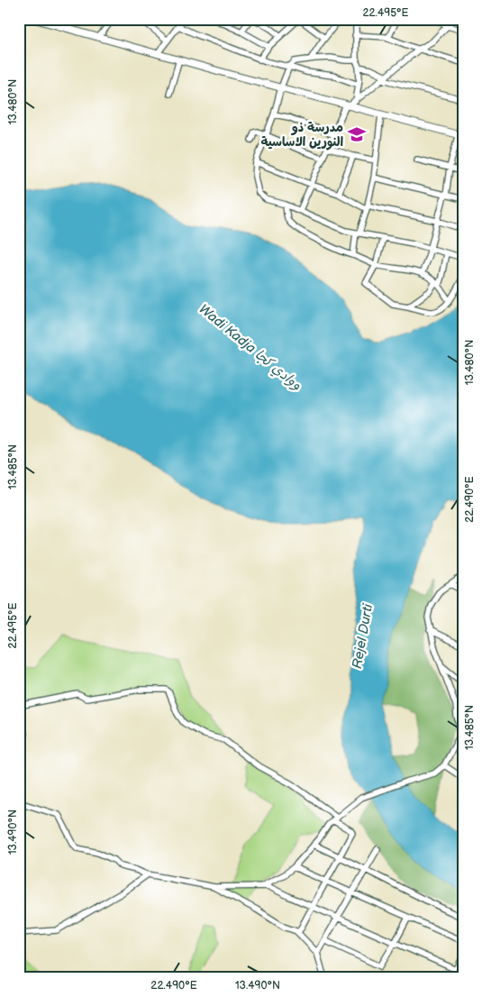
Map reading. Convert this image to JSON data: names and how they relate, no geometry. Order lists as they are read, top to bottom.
{
  "water": ["Wadi Kadja ووادي كجا", "Rejel Durti"],
  "places": {
    "school or university": ["مدرسة ذو النورين الاساسية"]
  },
  "coordinates": [
    "22.495°E",
    "13.480°N",
    "13.485°N",
    "22.490°E",
    "13.490°N"
  ]
}
